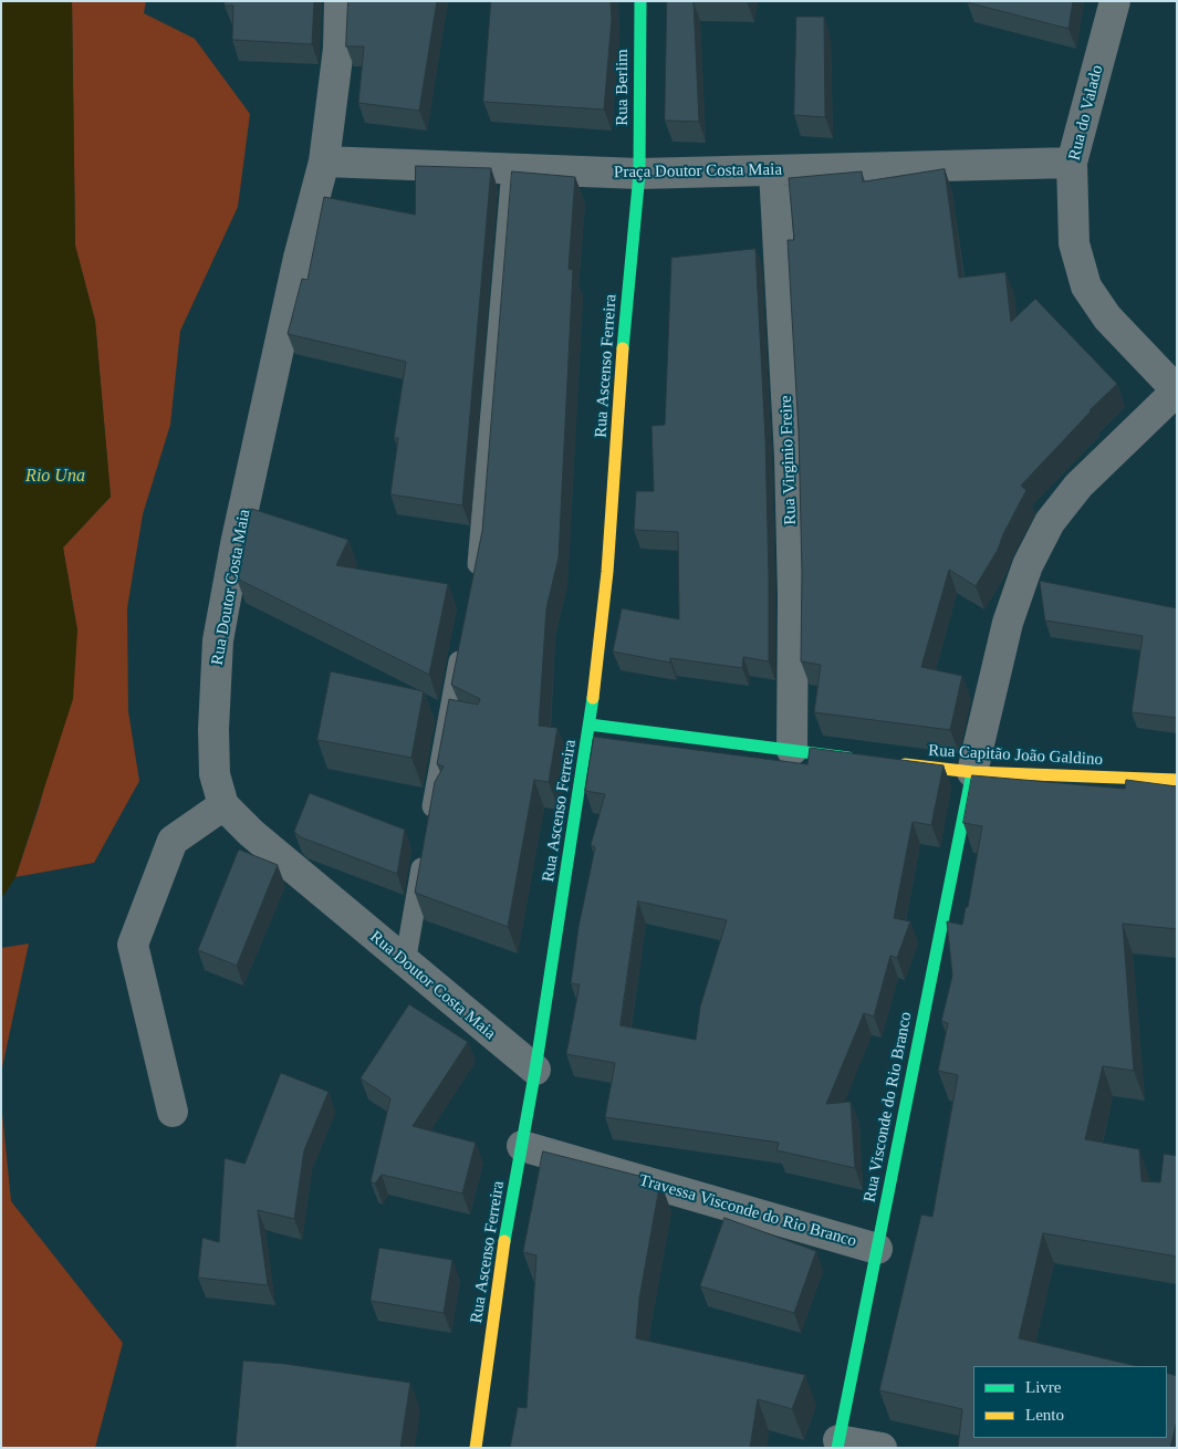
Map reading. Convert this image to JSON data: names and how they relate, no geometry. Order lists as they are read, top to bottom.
{
  "streets": {
    "street": [
      "Rua Berlim",
      "Rua do Valado",
      "Praça Doutor Costa Maia",
      "Rua Ascenso Ferreira",
      "Rua Virginio Freire",
      "Rua Doutor Costa Maia",
      "Rua Capitão João Galdino",
      "Rua Visconde do Rio Branco",
      "Travessa Visconde do Rio Branco"
    ]
  },
  "crossings": [
    ["Rua Berlim", "Praça Doutor Costa Maia"],
    ["Rua Berlim", "Rua Ascenso Ferreira"],
    ["Rua do Valado", "Praça Doutor Costa Maia"],
    ["Praça Doutor Costa Maia", "Rua Ascenso Ferreira"],
    ["Praça Doutor Costa Maia", "Rua Virginio Freire"],
    ["Praça Doutor Costa Maia", "Rua Doutor Costa Maia"],
    ["Rua Ascenso Ferreira", "Rua Doutor Costa Maia"],
    ["Rua Ascenso Ferreira", "Travessa Visconde do Rio Branco"],
    ["Rua Capitão João Galdino", "Rua Visconde do Rio Branco"],
    ["Rua Visconde do Rio Branco", "Travessa Visconde do Rio Branco"]
  ],
  "water": ["Rio Una"],
  "legend": ["Livre", "Lento"]
}
